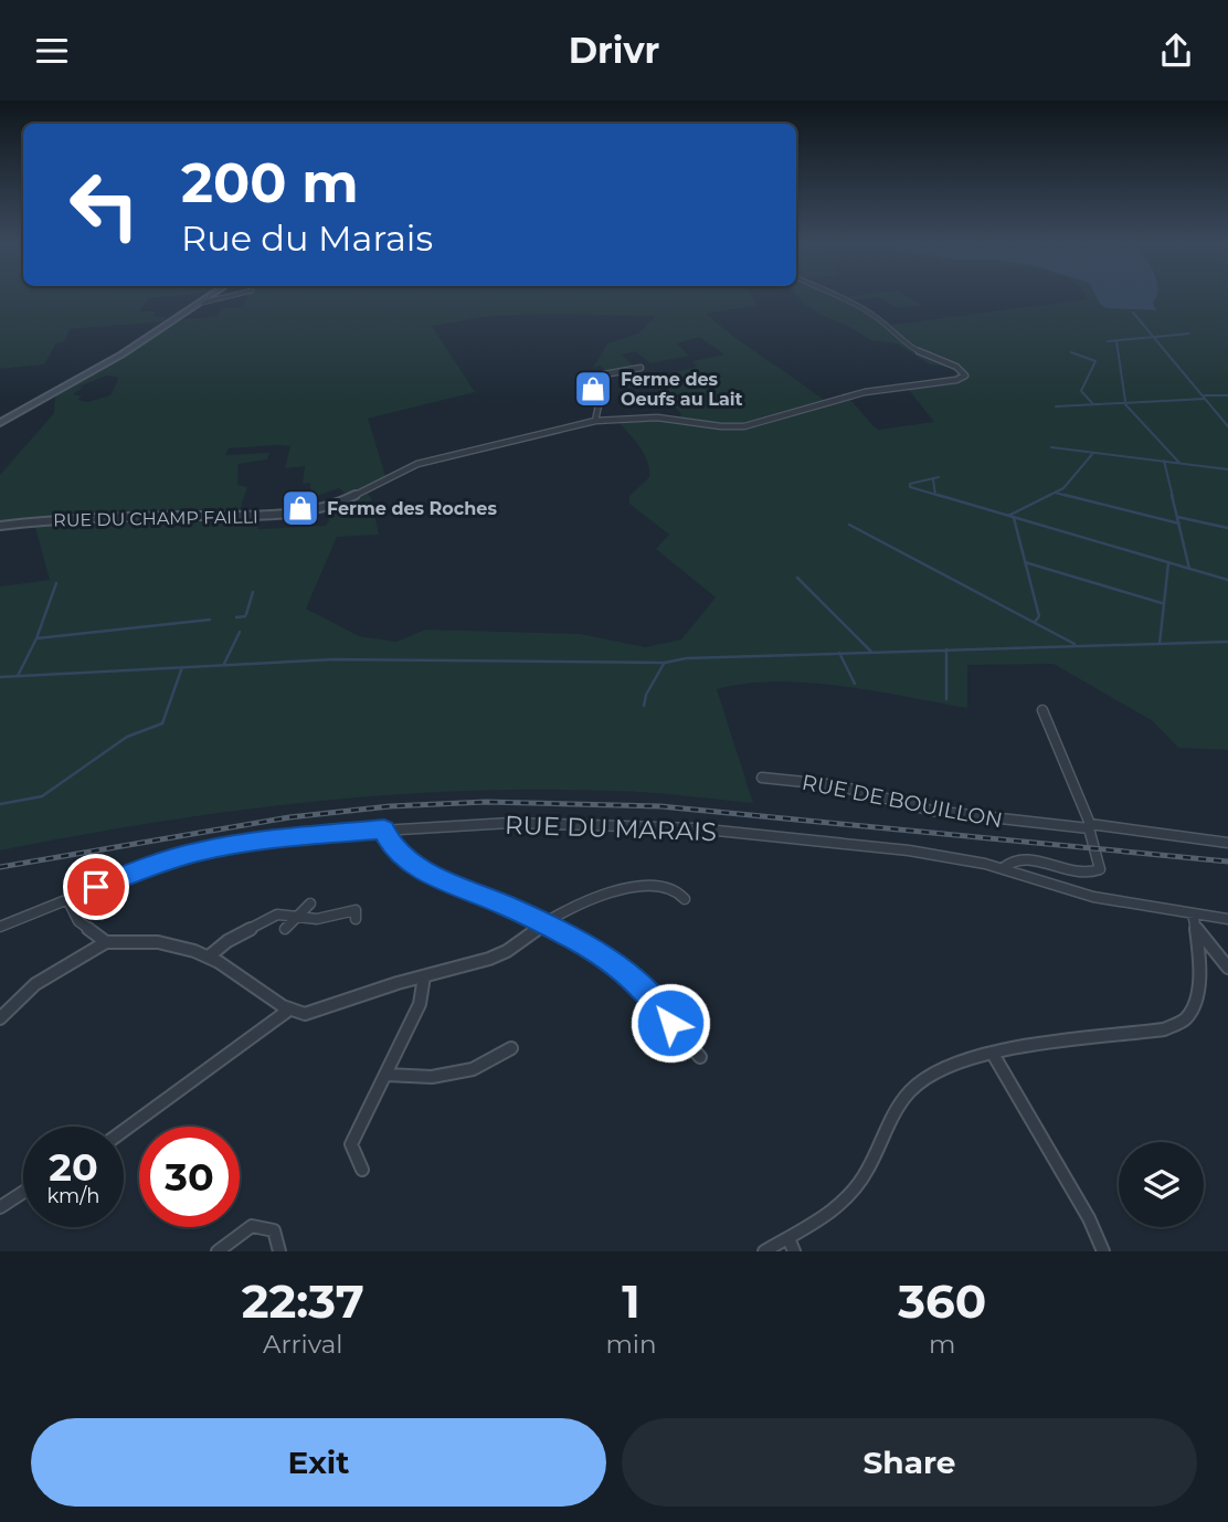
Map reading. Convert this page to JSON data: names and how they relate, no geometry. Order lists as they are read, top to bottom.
{
  "streets": {
    "street": ["RUE DU CHAMP FAILLI", "RUE DE BOUILLON", "RUE DU MARAIS"]
  },
  "places": {
    "shop": ["Ferme des Oeufs au Lait", "Ferme des Roches"]
  },
  "page": {
    "header": "Drivr",
    "turn": ["200 m", "Rue du Marais"],
    "speed": "20 km/h",
    "limit": "30",
    "eta": [
      "22:37",
      "Arrival",
      "1",
      "min",
      "360",
      "m"
    ],
    "buttons": ["Exit", "Share"]
  }
}
